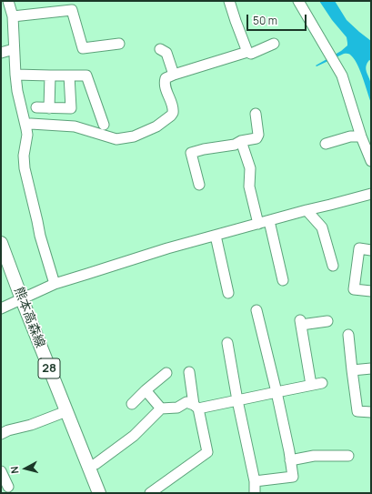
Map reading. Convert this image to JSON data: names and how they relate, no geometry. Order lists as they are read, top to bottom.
{
  "streets": {
    "main road": ["熊本高森線", "28"]
  },
  "scale_bar": "50 m",
  "north": "left"
}
